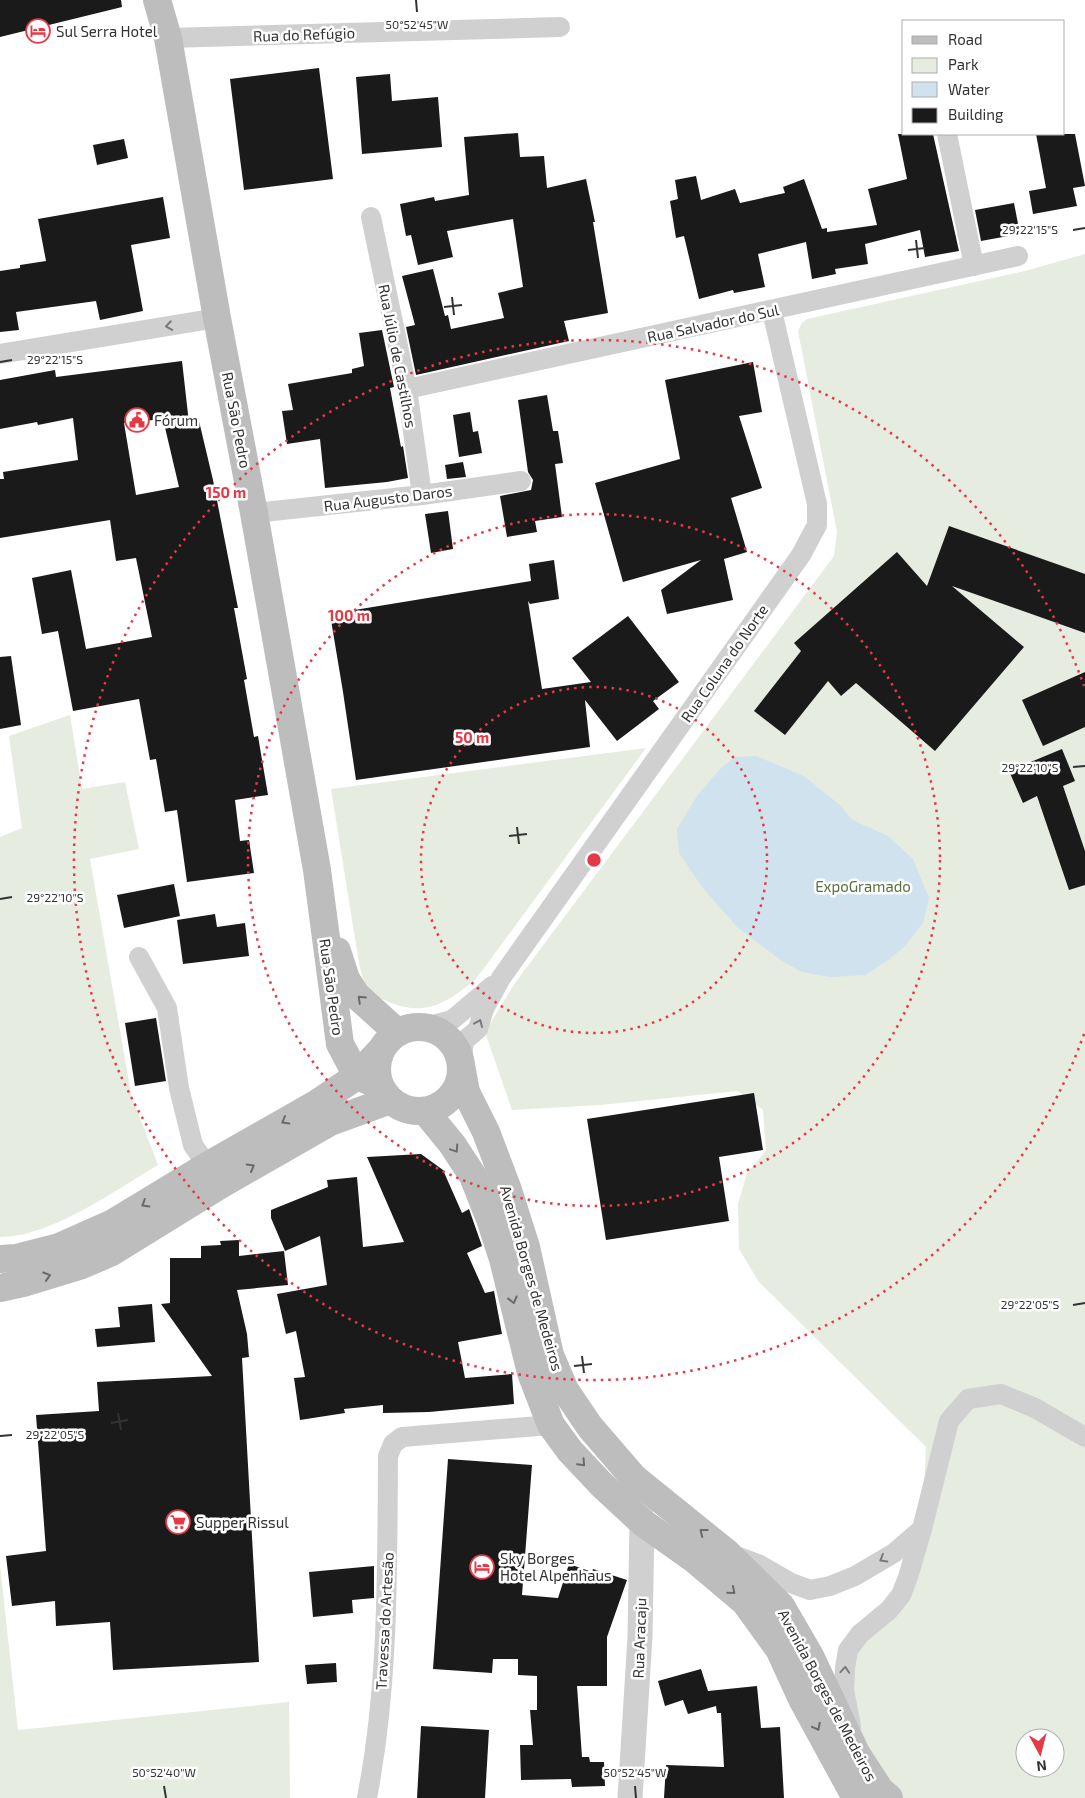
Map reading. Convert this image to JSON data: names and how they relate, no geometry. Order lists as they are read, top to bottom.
{
  "streets": {
    "main road": ["Rua São Pedro", "Avenida Borges de Medeiros"],
    "street": [
      "Rua do Refúgio",
      "Rua Salvador do Sul",
      "Rua Júlio de Castilhos",
      "Rua Augusto Daros",
      "Rua Coluna do Norte",
      "Travessa do Artesão",
      "Rua Aracaju"
    ]
  },
  "crossings": [
    ["Rua do Refúgio", "Rua São Pedro"],
    ["Rua Salvador do Sul", "Rua Júlio de Castilhos"],
    ["Rua Salvador do Sul", "Rua Coluna do Norte"],
    ["Rua Júlio de Castilhos", "Rua Augusto Daros"],
    ["Rua São Pedro", "Rua Augusto Daros"],
    ["Rua São Pedro", "Rua Coluna do Norte"],
    ["Rua São Pedro", "Avenida Borges de Medeiros"],
    ["Rua Coluna do Norte", "Avenida Borges de Medeiros"],
    ["Avenida Borges de Medeiros", "Travessa do Artesão"],
    ["Avenida Borges de Medeiros", "Rua Aracaju"]
  ],
  "parks": ["ExpoGramado"],
  "places": {
    "hotel": ["Sul Serra Hotel", "Sky Borges Hotel Alpenhaus"],
    "public building": ["Fórum"],
    "supermarket": ["Supper Rissul"]
  },
  "legend": [
    "Road",
    "Park",
    "Water",
    "Building"
  ],
  "north": "bottom",
  "coordinates": [
    "50°52'45\"W",
    "29°22'15\"S",
    "29°22'10\"S",
    "29°22'05\"S",
    "50°52'40\"W"
  ],
  "rings": ["150 m", "100 m", "50 m"]
}
